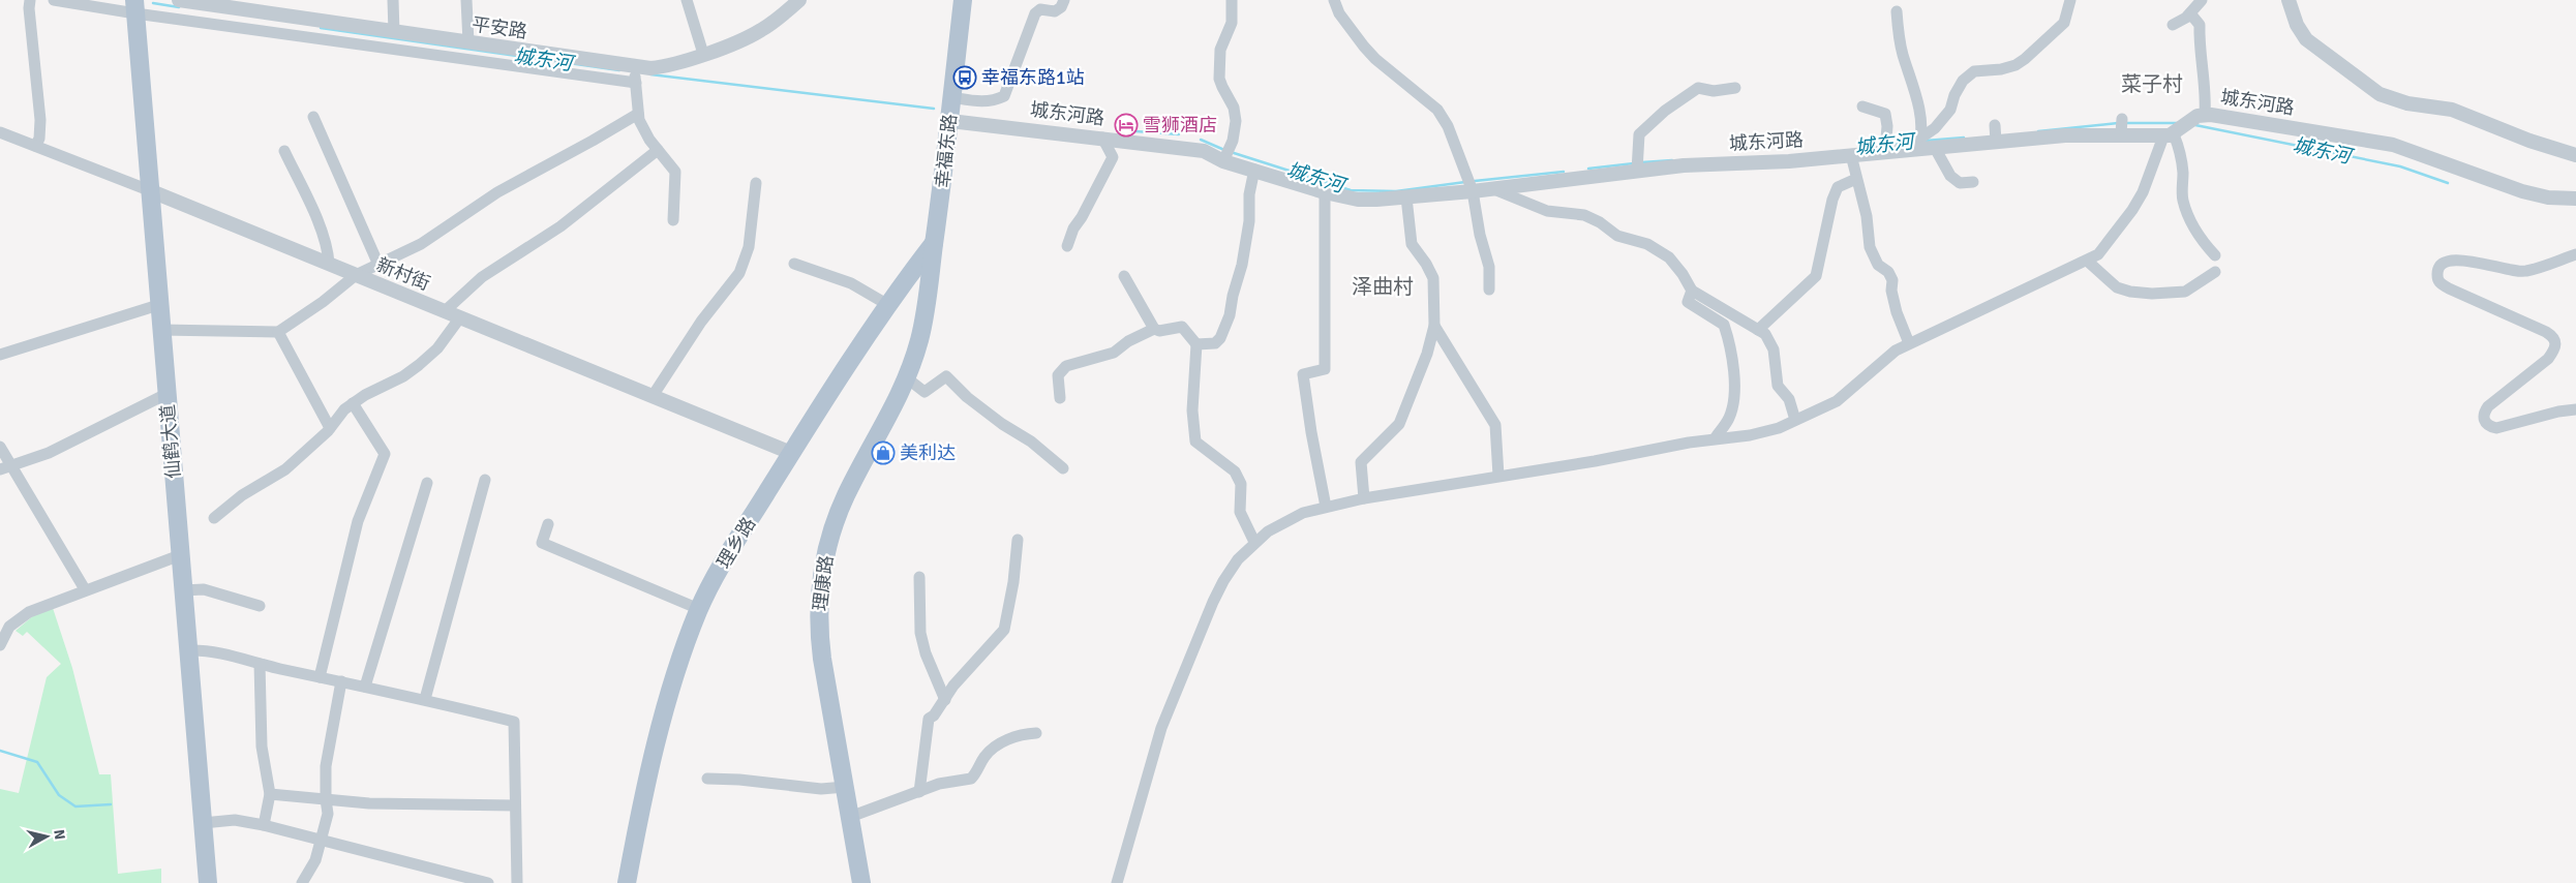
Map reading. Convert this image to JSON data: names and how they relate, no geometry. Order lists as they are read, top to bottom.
{
  "streets": {
    "main road": [
      "幸福东路",
      "仙鹤大道",
      "理乡路",
      "理康路"
    ],
    "street": ["平安路", "城东河路", "新村街"]
  },
  "crossings": [
    ["城东河路", "幸福东路"],
    ["幸福东路", "理乡路"],
    ["幸福东路", "理康路"],
    ["新村街", "仙鹤大道"],
    ["新村街", "理乡路"]
  ],
  "districts": ["菜子村", "泽曲村"],
  "water": ["城东河"],
  "places": {
    "bus stop": ["幸福东路1站"],
    "hotel": ["雪狮酒店"],
    "shop": ["美利达"]
  },
  "north": "right"
}
